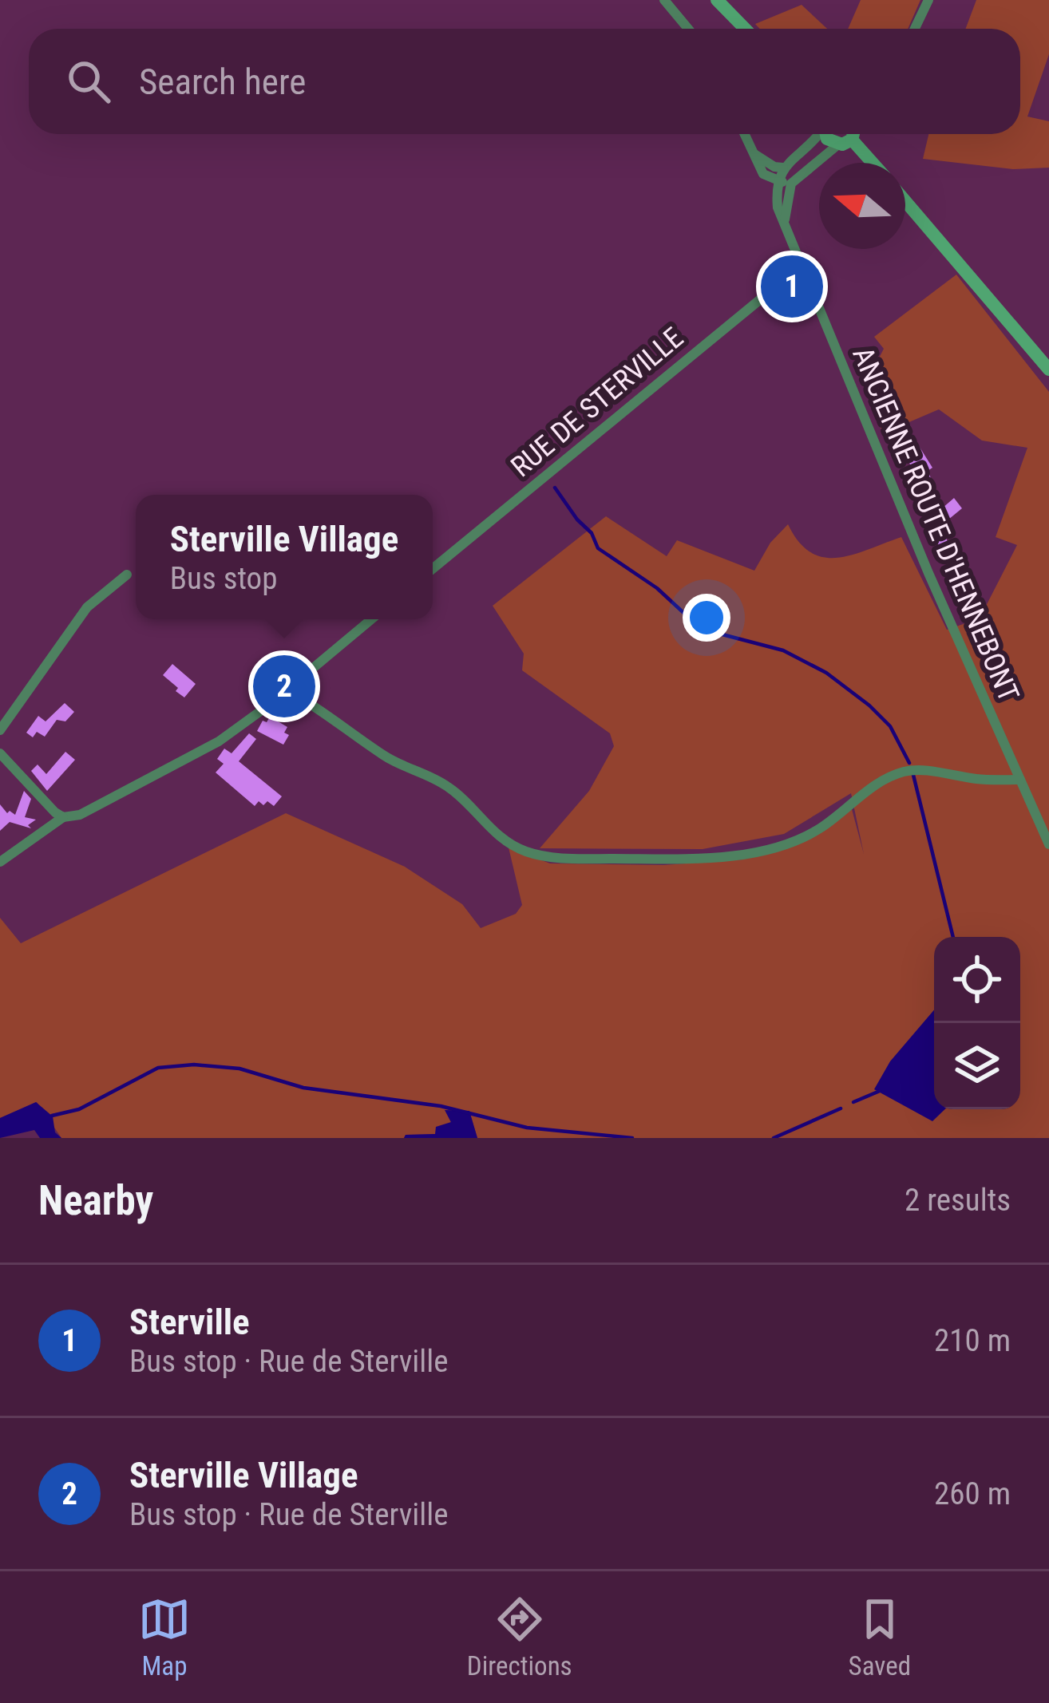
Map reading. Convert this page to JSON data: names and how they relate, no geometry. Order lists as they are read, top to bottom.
{
  "streets": {
    "street": ["RUE DE STERVILLE", "ANCIENNE ROUTE D'HENNEBONT"]
  },
  "crossings": [
    ["RUE DE STERVILLE", "ANCIENNE ROUTE D'HENNEBONT"]
  ],
  "north": "left",
  "page": {
    "search": "Search here",
    "pins": ["1", "2"],
    "popup": ["Sterville Village", "Bus stop"],
    "heading": ["Nearby", "2 results"],
    "list": [
      {
        "mark": "1",
        "name": "Sterville",
        "note": "Bus stop · Rue de Sterville",
        "value": "210 m"
      },
      {
        "mark": "2",
        "name": "Sterville Village",
        "note": "Bus stop · Rue de Sterville",
        "value": "260 m"
      }
    ],
    "nav": ["Map", "Directions", "Saved"]
  }
}
